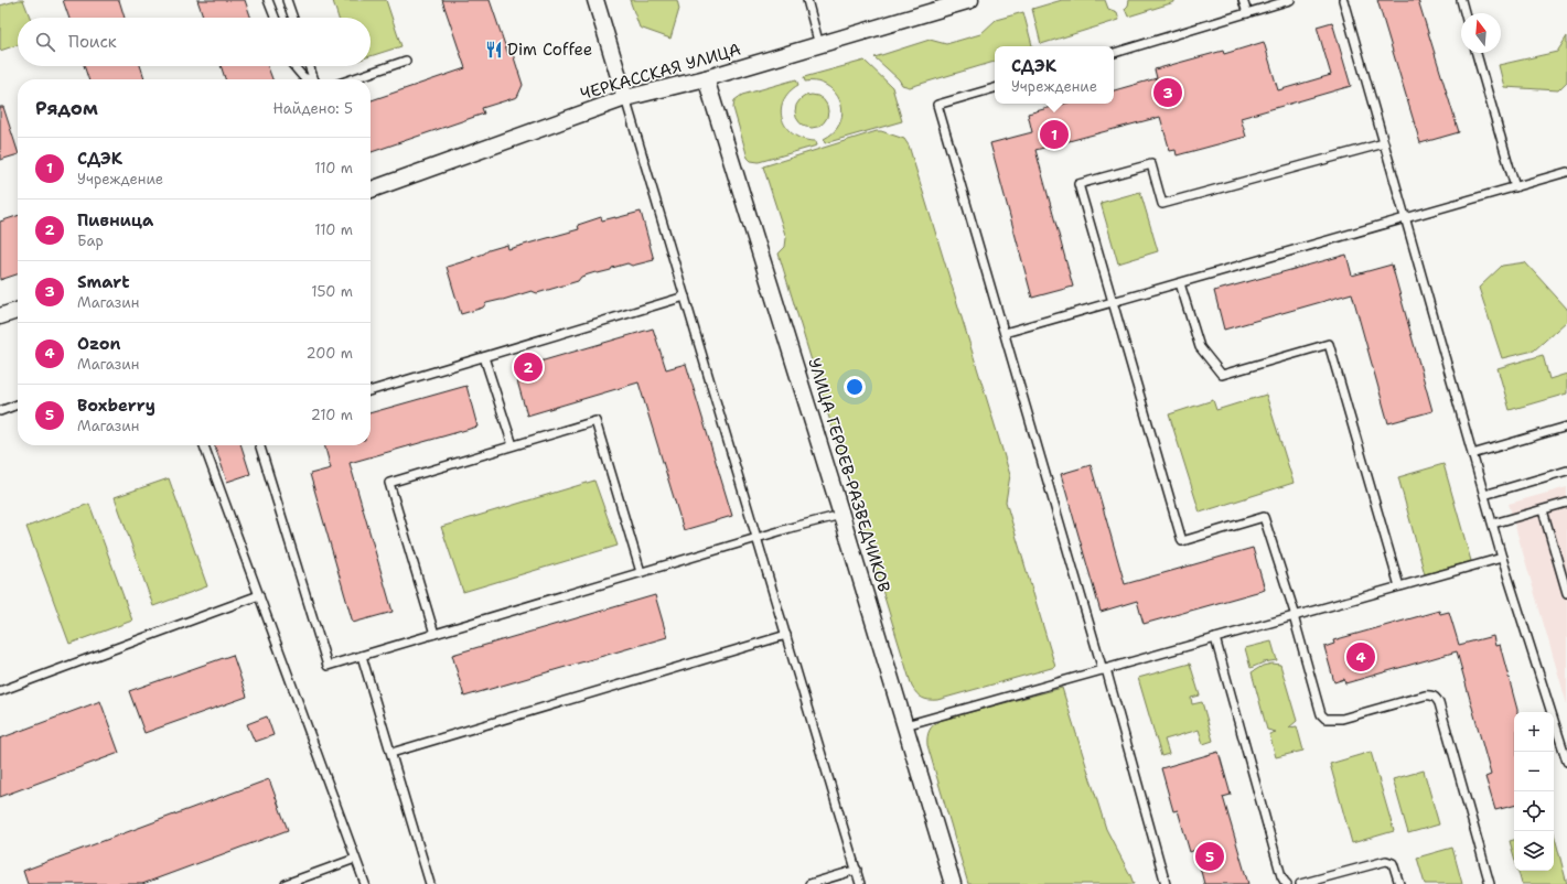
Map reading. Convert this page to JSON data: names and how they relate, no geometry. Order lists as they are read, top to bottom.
{
  "streets": {
    "street": ["ЧЕРКАССКАЯ УЛИЦА", "УЛИЦА ГЕРОЕВ-РАЗВЕДЧИКОВ"]
  },
  "crossings": [
    ["ЧЕРКАССКАЯ УЛИЦА", "УЛИЦА ГЕРОЕВ-РАЗВЕДЧИКОВ"]
  ],
  "places": {
    "restaurant": ["Dim Coffee"]
  },
  "north": "top",
  "page": {
    "search": "Поиск",
    "popup": ["СДЭК", "Учреждение"],
    "pins": [
      "3",
      "1",
      "2",
      "4",
      "5"
    ],
    "heading": ["Рядом", "Найдено: 5"],
    "list": [
      {
        "mark": "1",
        "name": "СДЭК",
        "note": "Учреждение",
        "value": "110 m"
      },
      {
        "mark": "2",
        "name": "Пивница",
        "note": "Бар",
        "value": "110 m"
      },
      {
        "mark": "3",
        "name": "Smart",
        "note": "Магазин",
        "value": "150 m"
      },
      {
        "mark": "4",
        "name": "Ozon",
        "note": "Магазин",
        "value": "200 m"
      },
      {
        "mark": "5",
        "name": "Boxberry",
        "note": "Магазин",
        "value": "210 m"
      }
    ],
    "map_buttons": ["+", "−"]
  }
}
